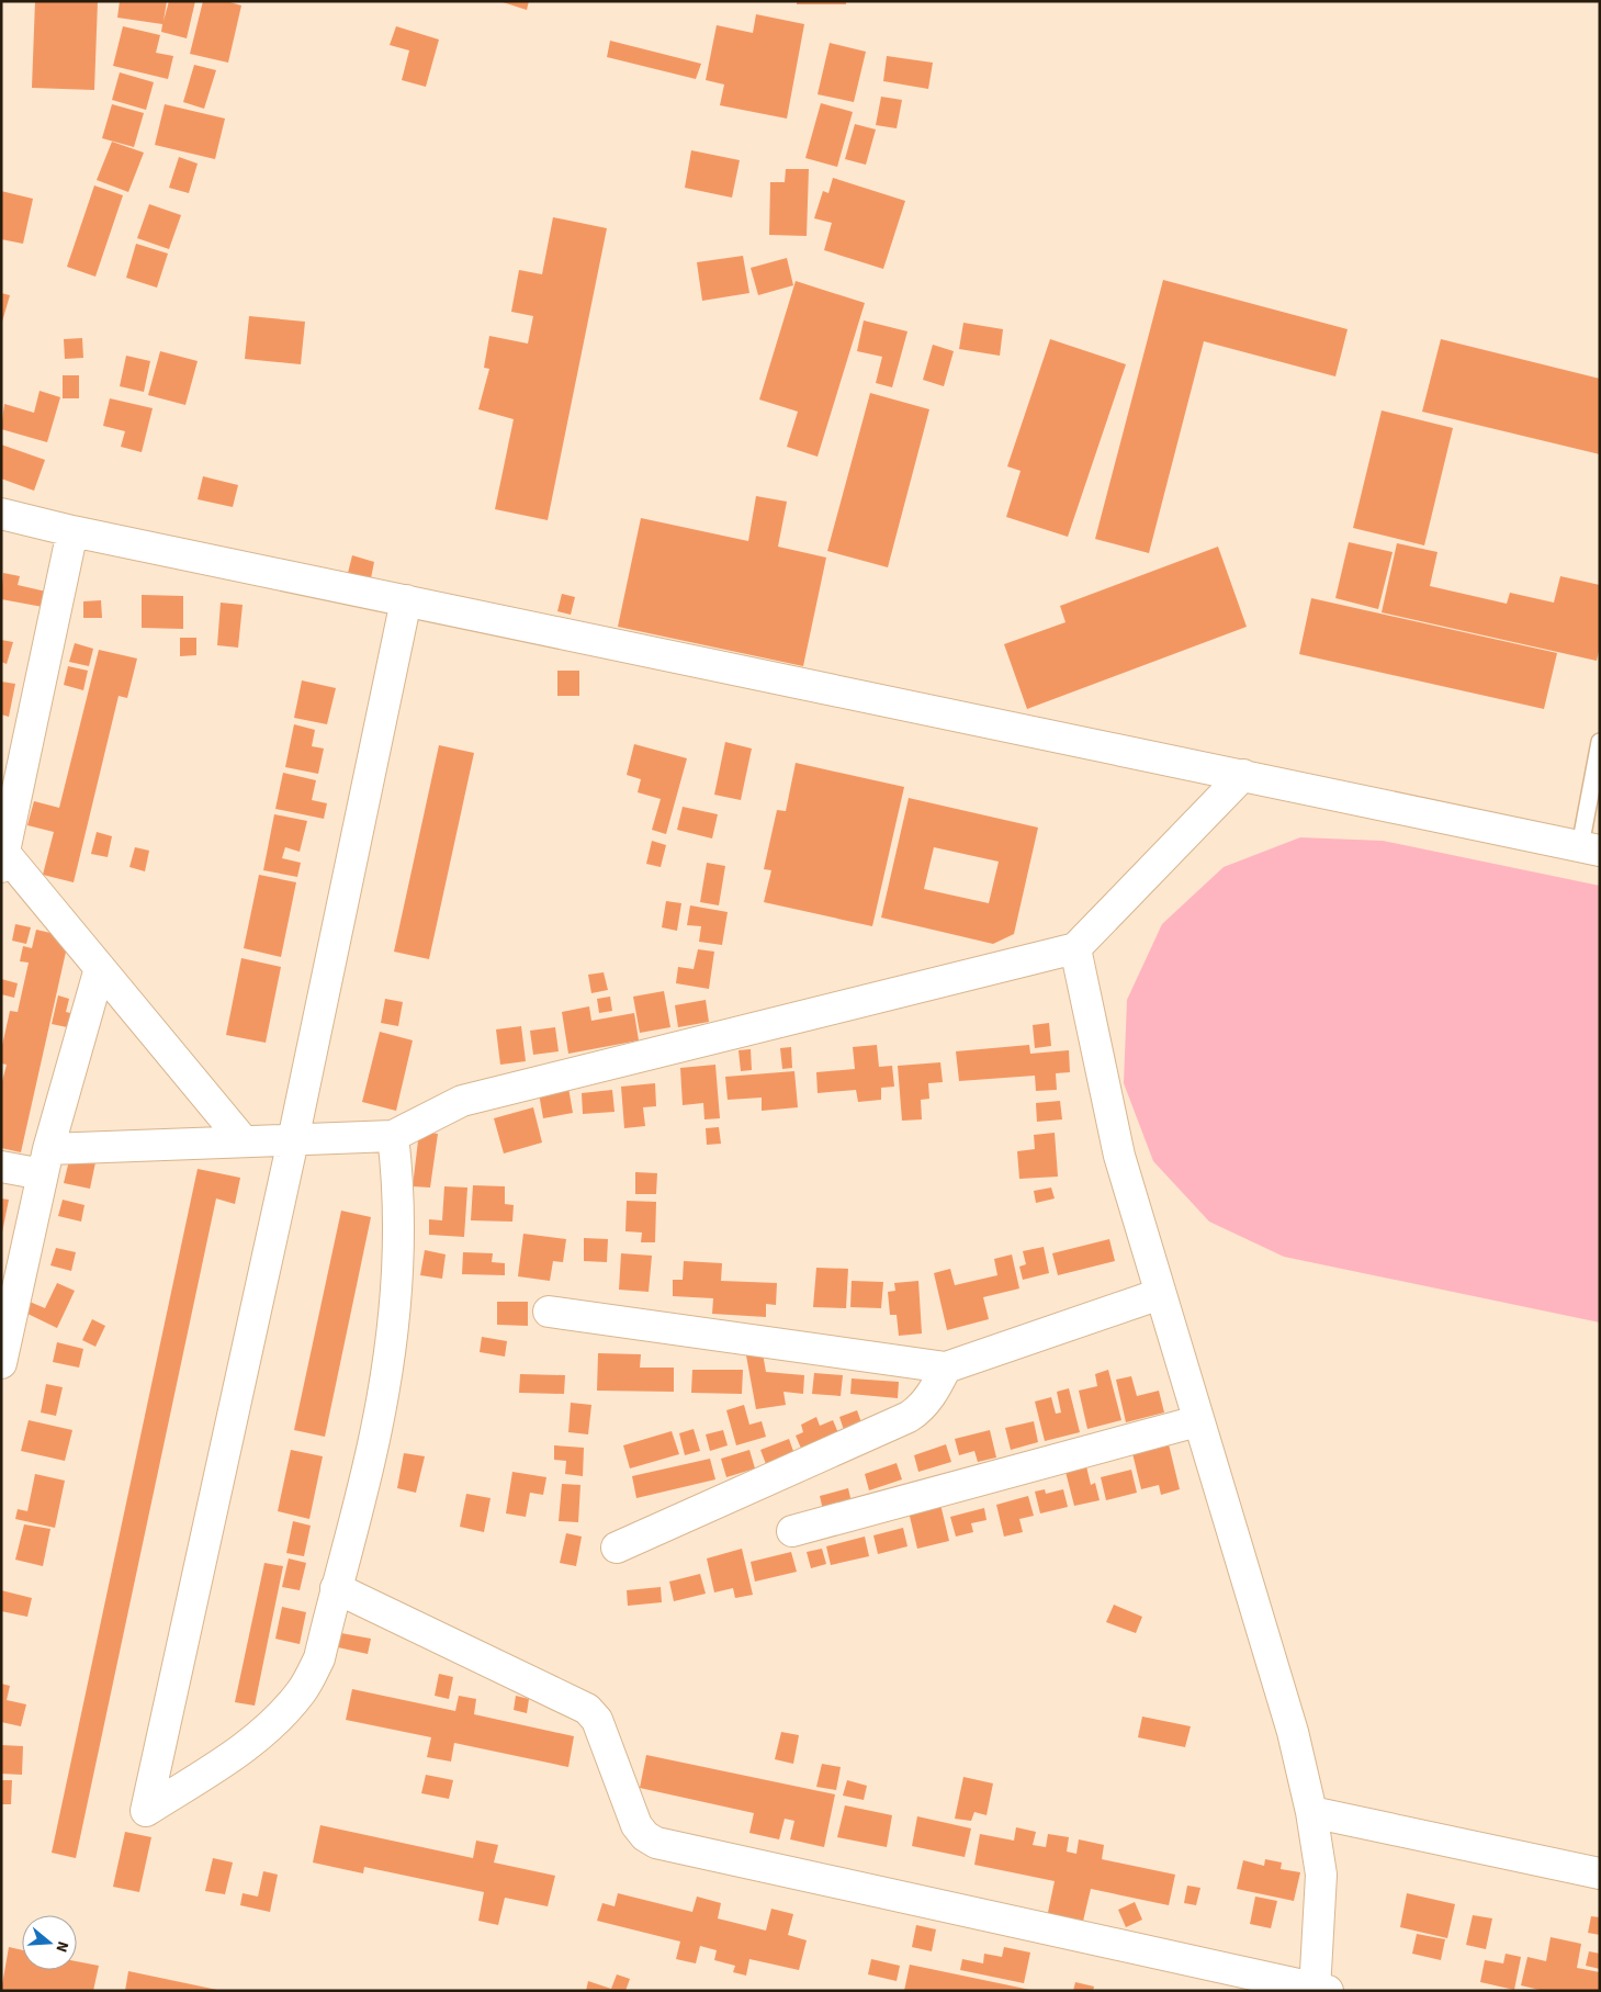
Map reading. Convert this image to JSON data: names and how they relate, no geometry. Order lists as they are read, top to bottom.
{
  "north": "right"
}
